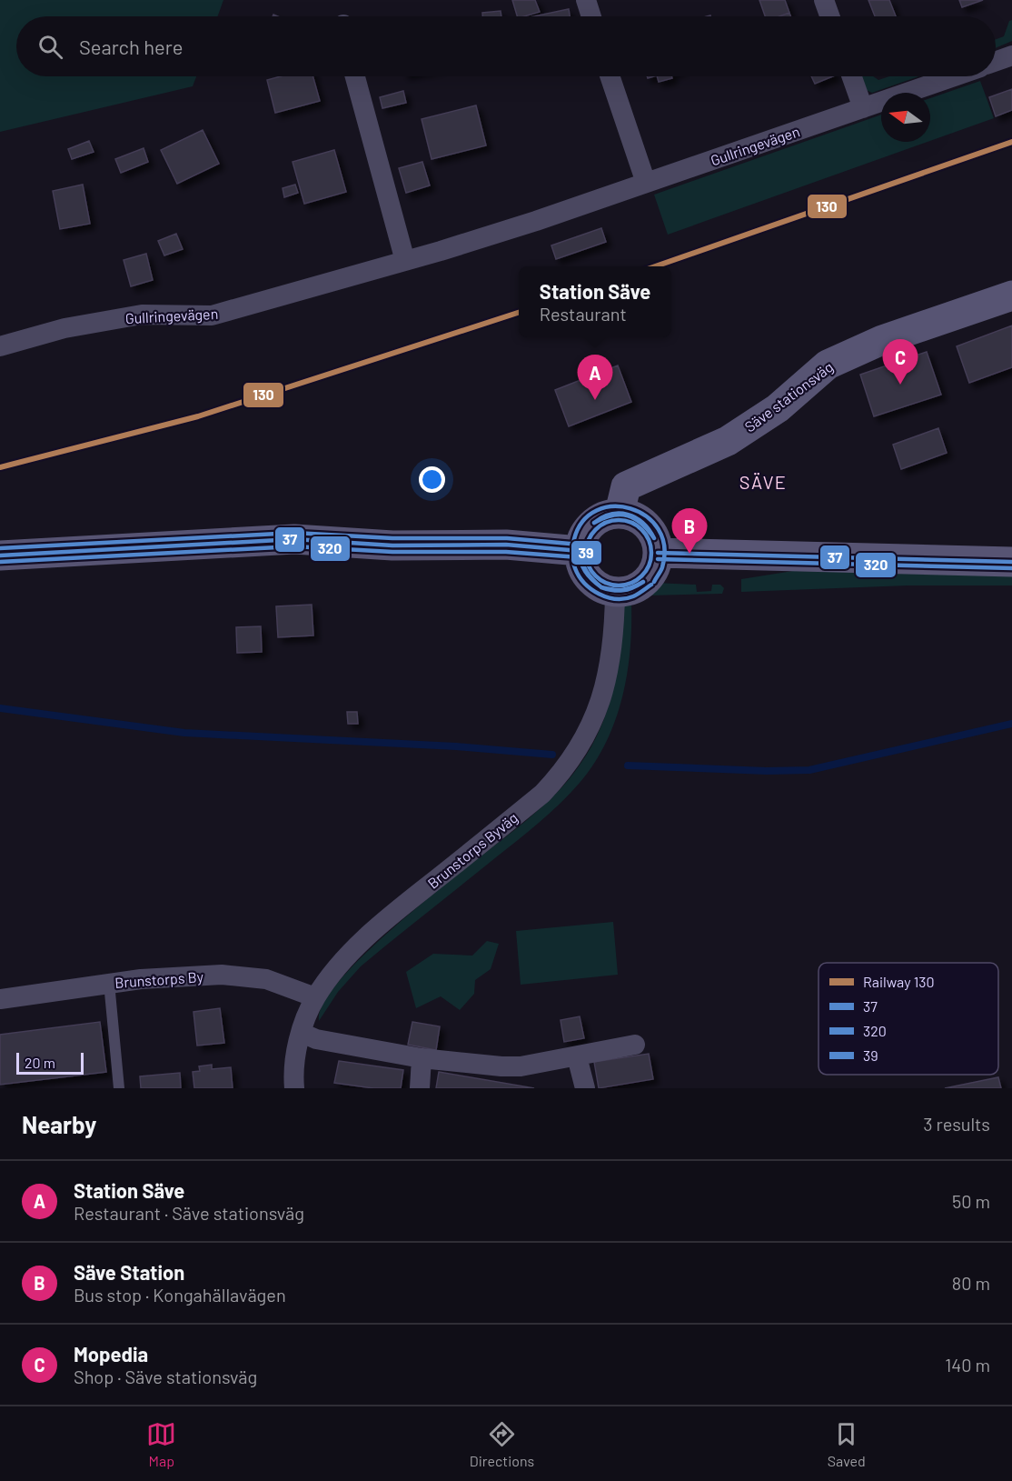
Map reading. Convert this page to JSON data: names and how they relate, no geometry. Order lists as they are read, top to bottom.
{
  "streets": {
    "main road": ["Säve stationsväg"],
    "street": ["Gullringevägen", "Brunstorps Byväg", "Brunstorps By"]
  },
  "crossings": [
    ["Säve stationsväg", "Brunstorps Byväg"],
    ["Brunstorps Byväg", "Brunstorps By"]
  ],
  "districts": ["SÄVE"],
  "lines": [
    "rail line 130",
    "transit line 320",
    "transit line 37",
    "transit line 39"
  ],
  "legend": [
    "Railway 130",
    "37",
    "320",
    "39"
  ],
  "scale_bar": "20 m",
  "north": "left",
  "page": {
    "search": "Search here",
    "popup": ["Station Säve", "Restaurant"],
    "pins": ["C", "A", "B"],
    "scale": "20 m",
    "heading": ["Nearby", "3 results"],
    "list": [
      {
        "mark": "A",
        "name": "Station Säve",
        "note": "Restaurant · Säve stationsväg",
        "value": "50 m"
      },
      {
        "mark": "B",
        "name": "Säve Station",
        "note": "Bus stop · Kongahällavägen",
        "value": "80 m"
      },
      {
        "mark": "C",
        "name": "Mopedia",
        "note": "Shop · Säve stationsväg",
        "value": "140 m"
      }
    ],
    "nav": ["Map", "Directions", "Saved"]
  }
}
